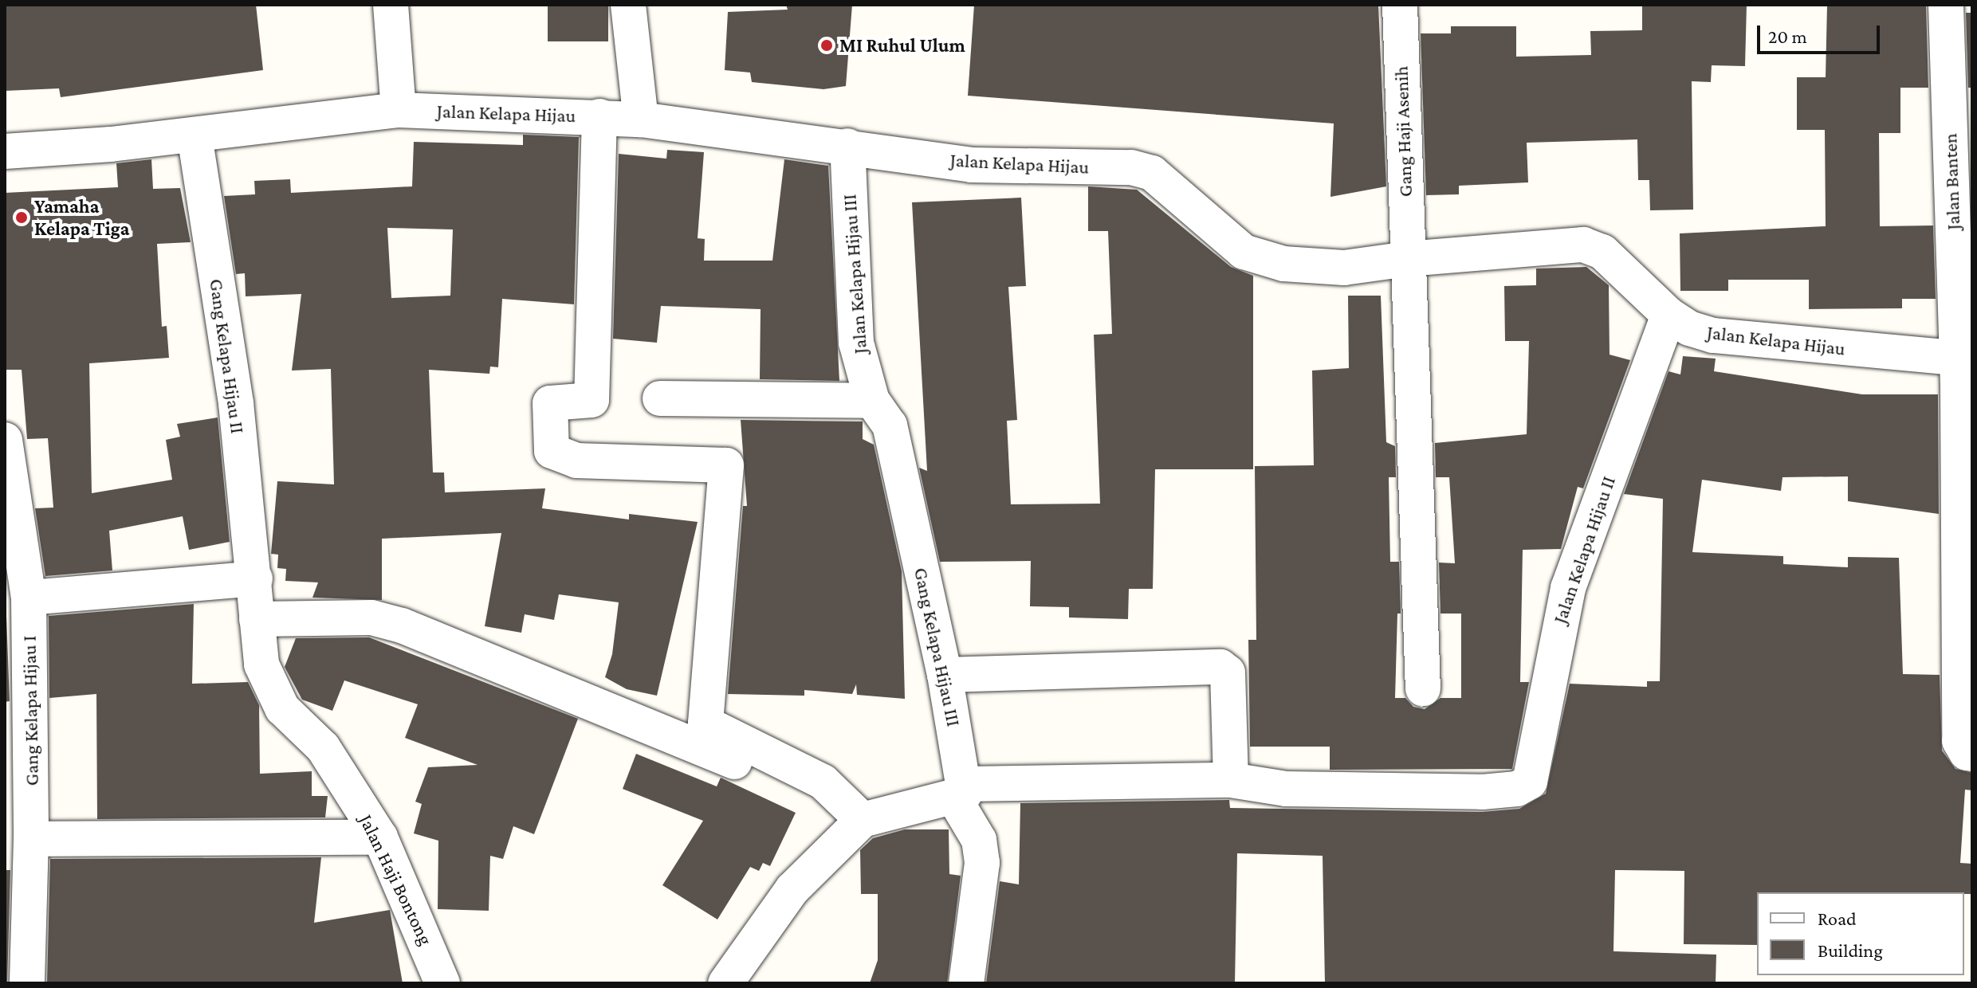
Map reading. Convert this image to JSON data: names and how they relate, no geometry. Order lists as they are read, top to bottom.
{
  "streets": {
    "street": [
      "Jalan Kelapa Hijau",
      "Gang Haji Asenih",
      "Jalan Banten",
      "Jalan Kelapa Hijau III",
      "Gang Kelapa Hijau II",
      "Jalan Kelapa Hijau II",
      "Gang Kelapa Hijau III",
      "Gang Kelapa Hijau I",
      "Jalan Haji Bontong"
    ]
  },
  "crossings": [
    ["Jalan Kelapa Hijau", "Gang Haji Asenih"],
    ["Jalan Kelapa Hijau", "Jalan Banten"],
    ["Jalan Kelapa Hijau", "Jalan Kelapa Hijau III"],
    ["Jalan Kelapa Hijau", "Gang Kelapa Hijau II"],
    ["Jalan Kelapa Hijau", "Jalan Kelapa Hijau II"],
    ["Jalan Kelapa Hijau III", "Gang Kelapa Hijau III"],
    ["Gang Kelapa Hijau II", "Jalan Haji Bontong"]
  ],
  "places": ["MI Ruhul Ulum", "Yamaha Kelapa Tiga"],
  "legend": ["Road", "Building"],
  "scale_bar": "20 m"
}
